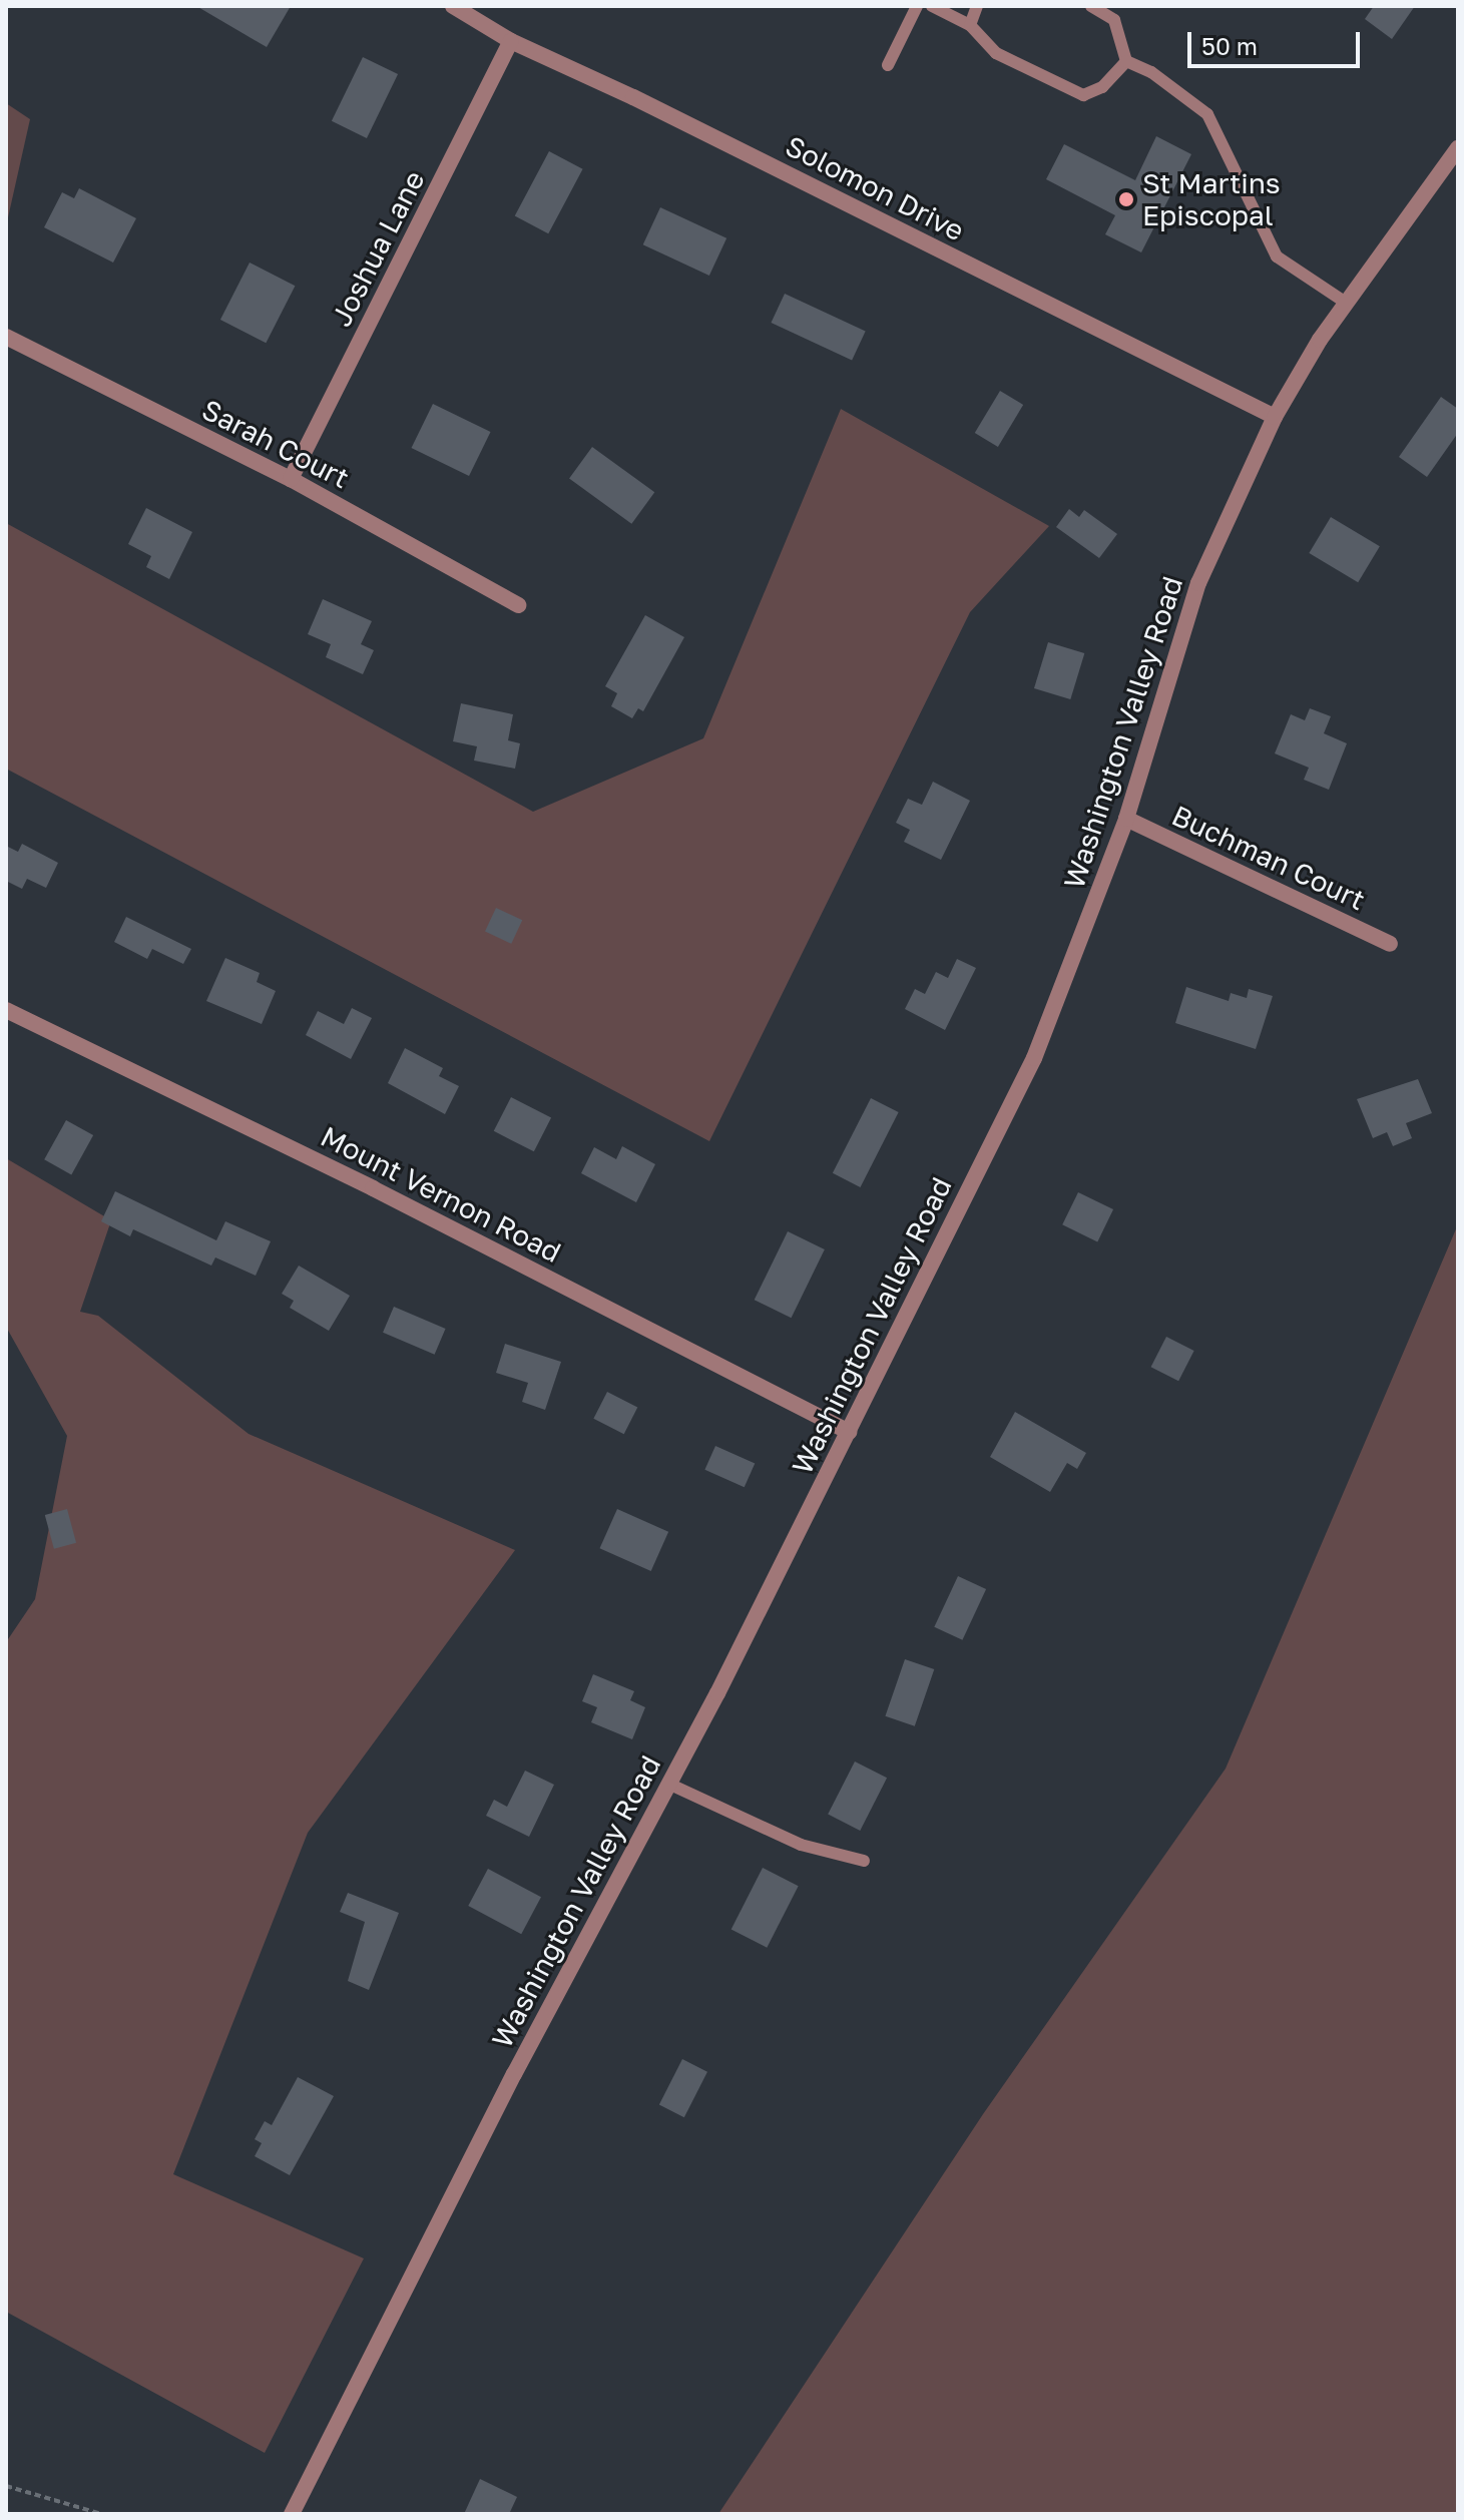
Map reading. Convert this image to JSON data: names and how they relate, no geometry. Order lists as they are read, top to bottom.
{
  "streets": {
    "street": [
      "Solomon Drive",
      "Joshua Lane",
      "Sarah Court",
      "Washington Valley Road",
      "Buchman Court",
      "Mount Vernon Road"
    ]
  },
  "crossings": [
    ["Solomon Drive", "Joshua Lane"],
    ["Solomon Drive", "Washington Valley Road"],
    ["Joshua Lane", "Sarah Court"],
    ["Washington Valley Road", "Buchman Court"],
    ["Washington Valley Road", "Mount Vernon Road"]
  ],
  "places": ["St Martins Episcopal"],
  "scale_bar": "50 m"
}
